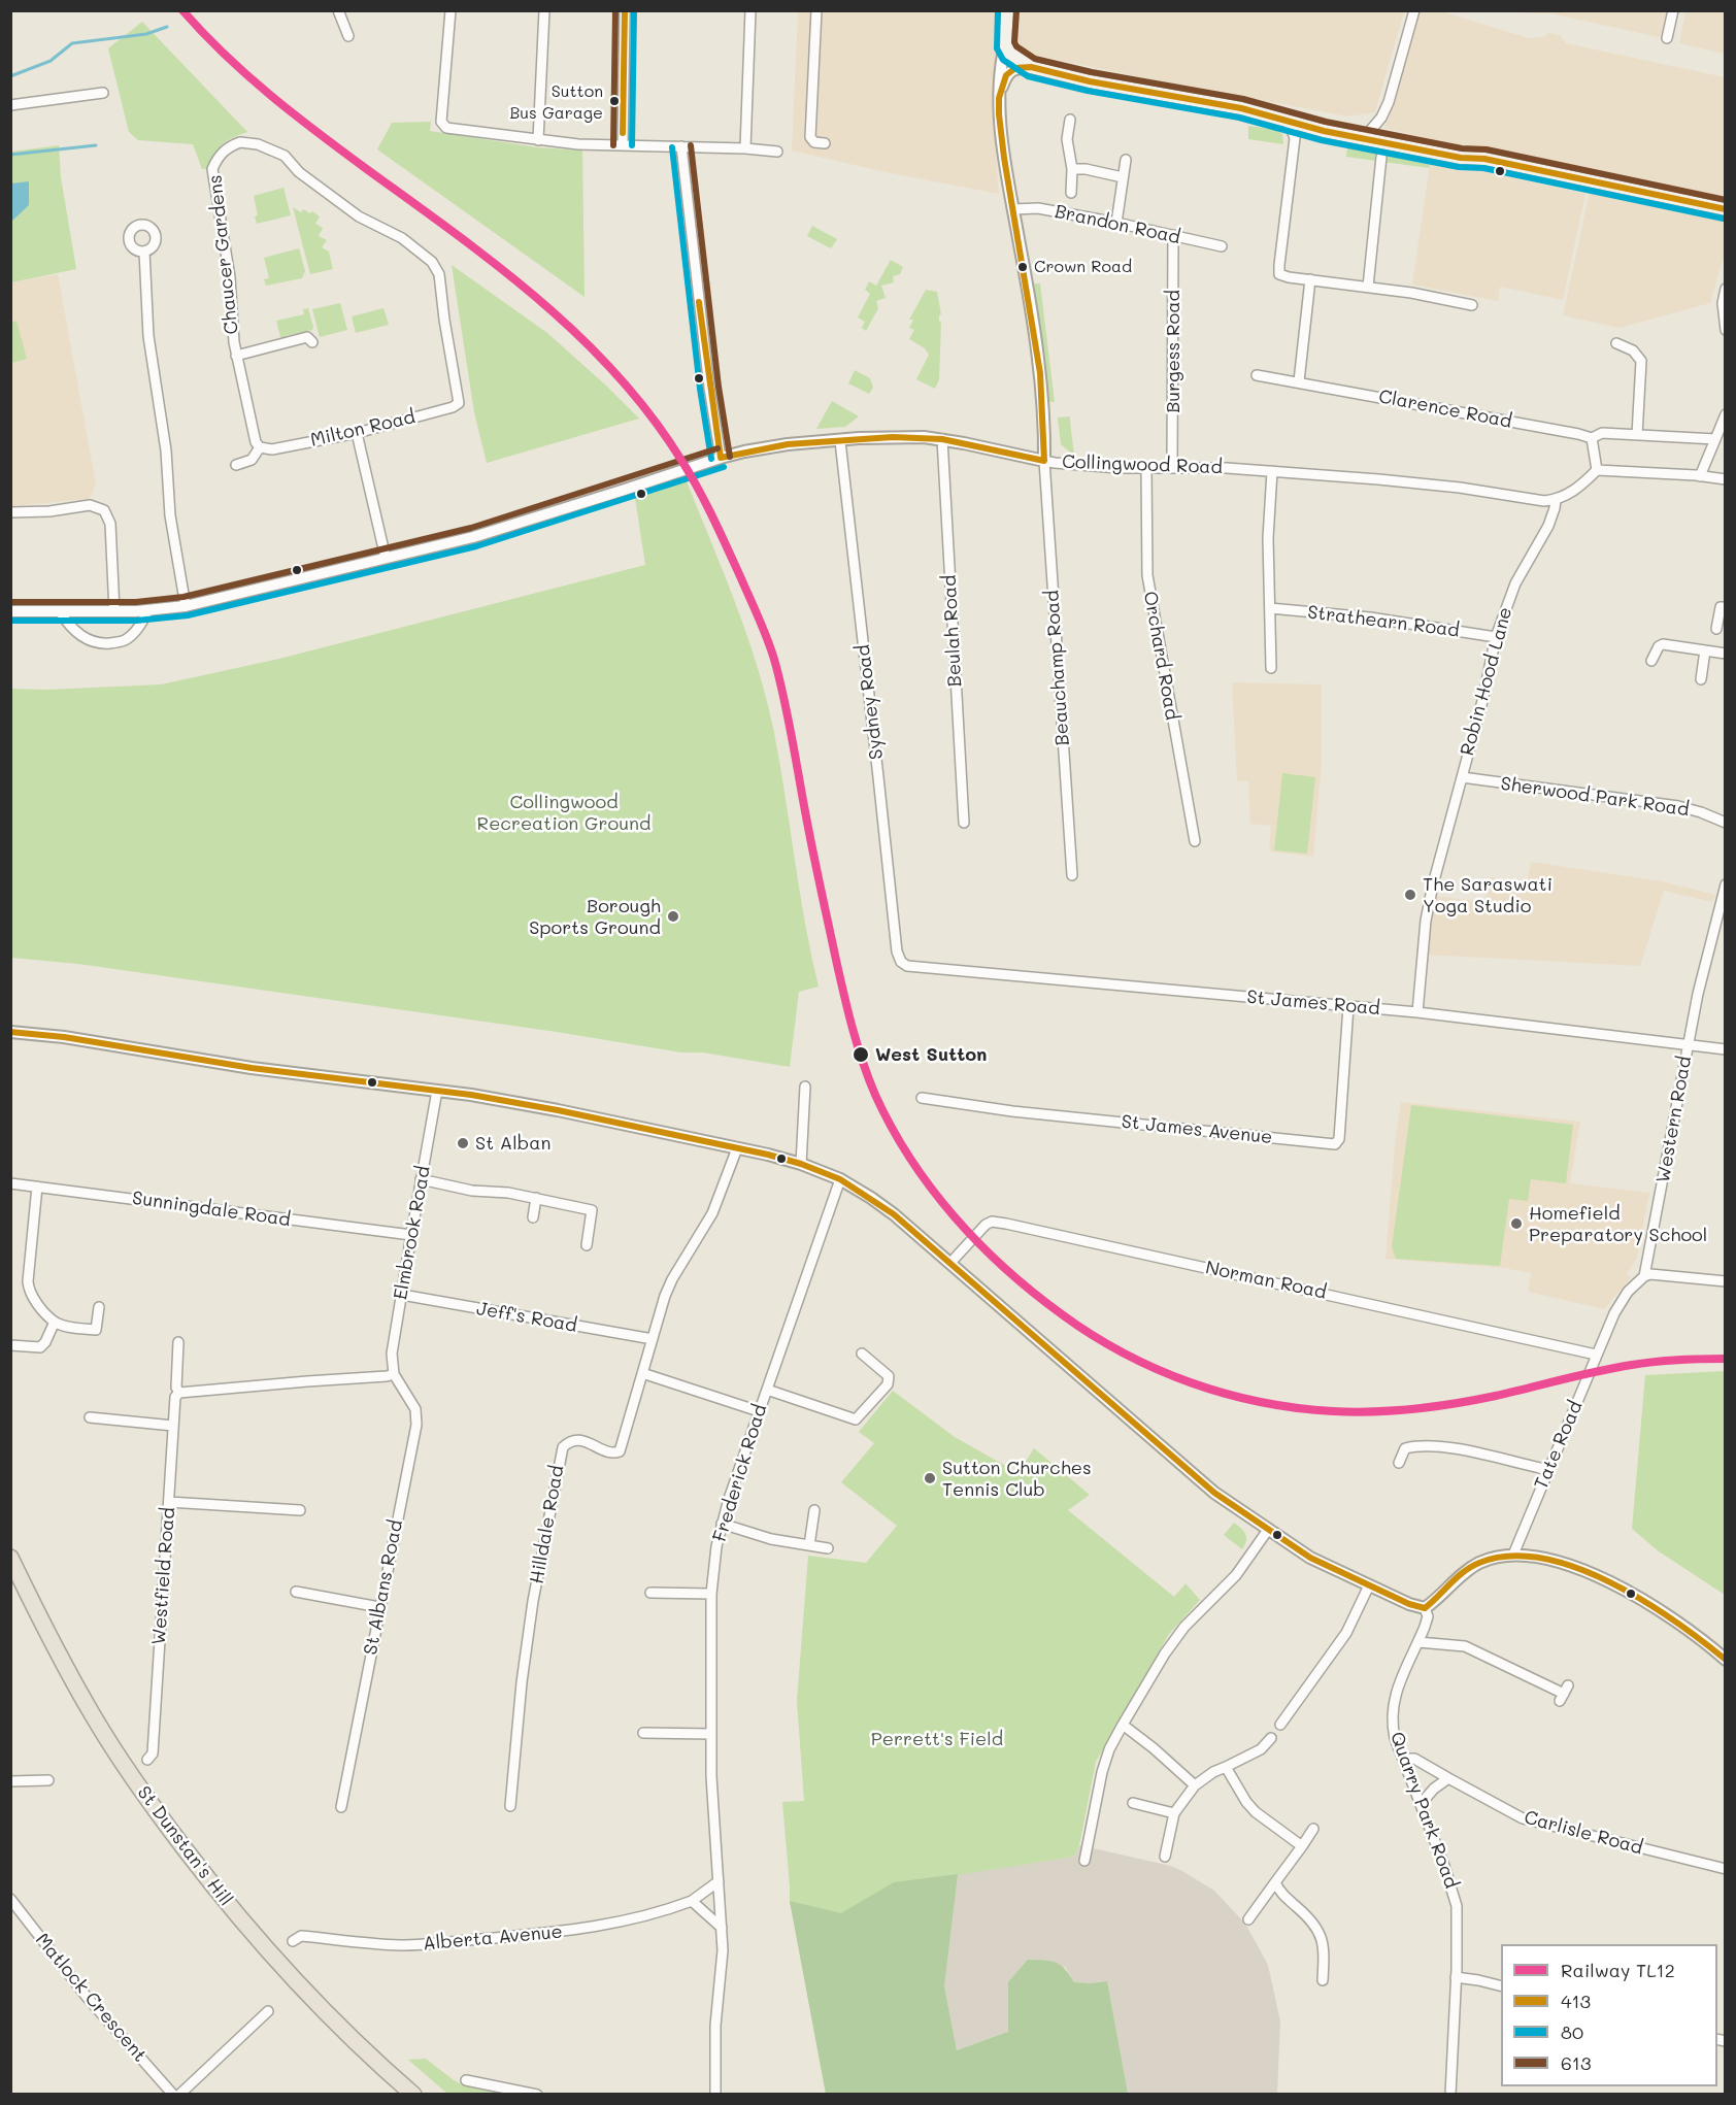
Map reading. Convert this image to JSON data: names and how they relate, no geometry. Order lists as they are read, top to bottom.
{
  "streets": {
    "highway": ["St Dunstan's Hill"],
    "street": [
      "Brandon Road",
      "Chaucer Gardens",
      "Burgess Road",
      "Clarence Road",
      "Milton Road",
      "Collingwood Road",
      "Strathearn Road",
      "Beulah Road",
      "Orchard Road",
      "Beauchamp Road",
      "Robin Hood Lane",
      "Sydney Road",
      "Sherwood Park Road",
      "St James Road",
      "Western Road",
      "St James Avenue",
      "Sunningdale Road",
      "Elmbrook Road",
      "Norman Road",
      "Jeff's Road",
      "Tate Road",
      "Frederick Road",
      "Hilldale Road",
      "Westfield Road",
      "St Albans Road",
      "Quarry Park Road",
      "Carlisle Road",
      "Alberta Avenue",
      "Matlock Crescent"
    ]
  },
  "crossings": [
    ["Brandon Road", "Burgess Road"],
    ["Chaucer Gardens", "Milton Road"],
    ["Burgess Road", "Collingwood Road"],
    ["Collingwood Road", "Beulah Road"],
    ["Collingwood Road", "Orchard Road"],
    ["Collingwood Road", "Beauchamp Road"],
    ["Collingwood Road", "Robin Hood Lane"],
    ["Collingwood Road", "Sydney Road"],
    ["Strathearn Road", "Robin Hood Lane"],
    ["Robin Hood Lane", "Sherwood Park Road"],
    ["Robin Hood Lane", "St James Road"],
    ["Sydney Road", "St James Road"],
    ["St James Road", "Western Road"],
    ["St James Road", "St James Avenue"],
    ["Western Road", "Tate Road"],
    ["Sunningdale Road", "Elmbrook Road"],
    ["Elmbrook Road", "Jeff's Road"],
    ["Elmbrook Road", "St Albans Road"],
    ["Norman Road", "Tate Road"],
    ["Jeff's Road", "Hilldale Road"],
    ["Frederick Road", "Alberta Avenue"],
    ["Quarry Park Road", "Carlisle Road"]
  ],
  "parks": ["Collingwood Recreation Ground", "Perrett's Field"],
  "places": [
    "Sutton Bus Garage",
    "Crown Road",
    "The Saraswati Yoga Studio",
    "Borough Sports Ground",
    "West Sutton",
    "St Alban",
    "Homefield Preparatory School",
    "Sutton Churches Tennis Club"
  ],
  "lines": [
    "rail line TL12",
    "transit line 413",
    "transit line 80",
    "transit line 613"
  ],
  "legend": [
    "Railway TL12",
    "413",
    "80",
    "613"
  ]
}
